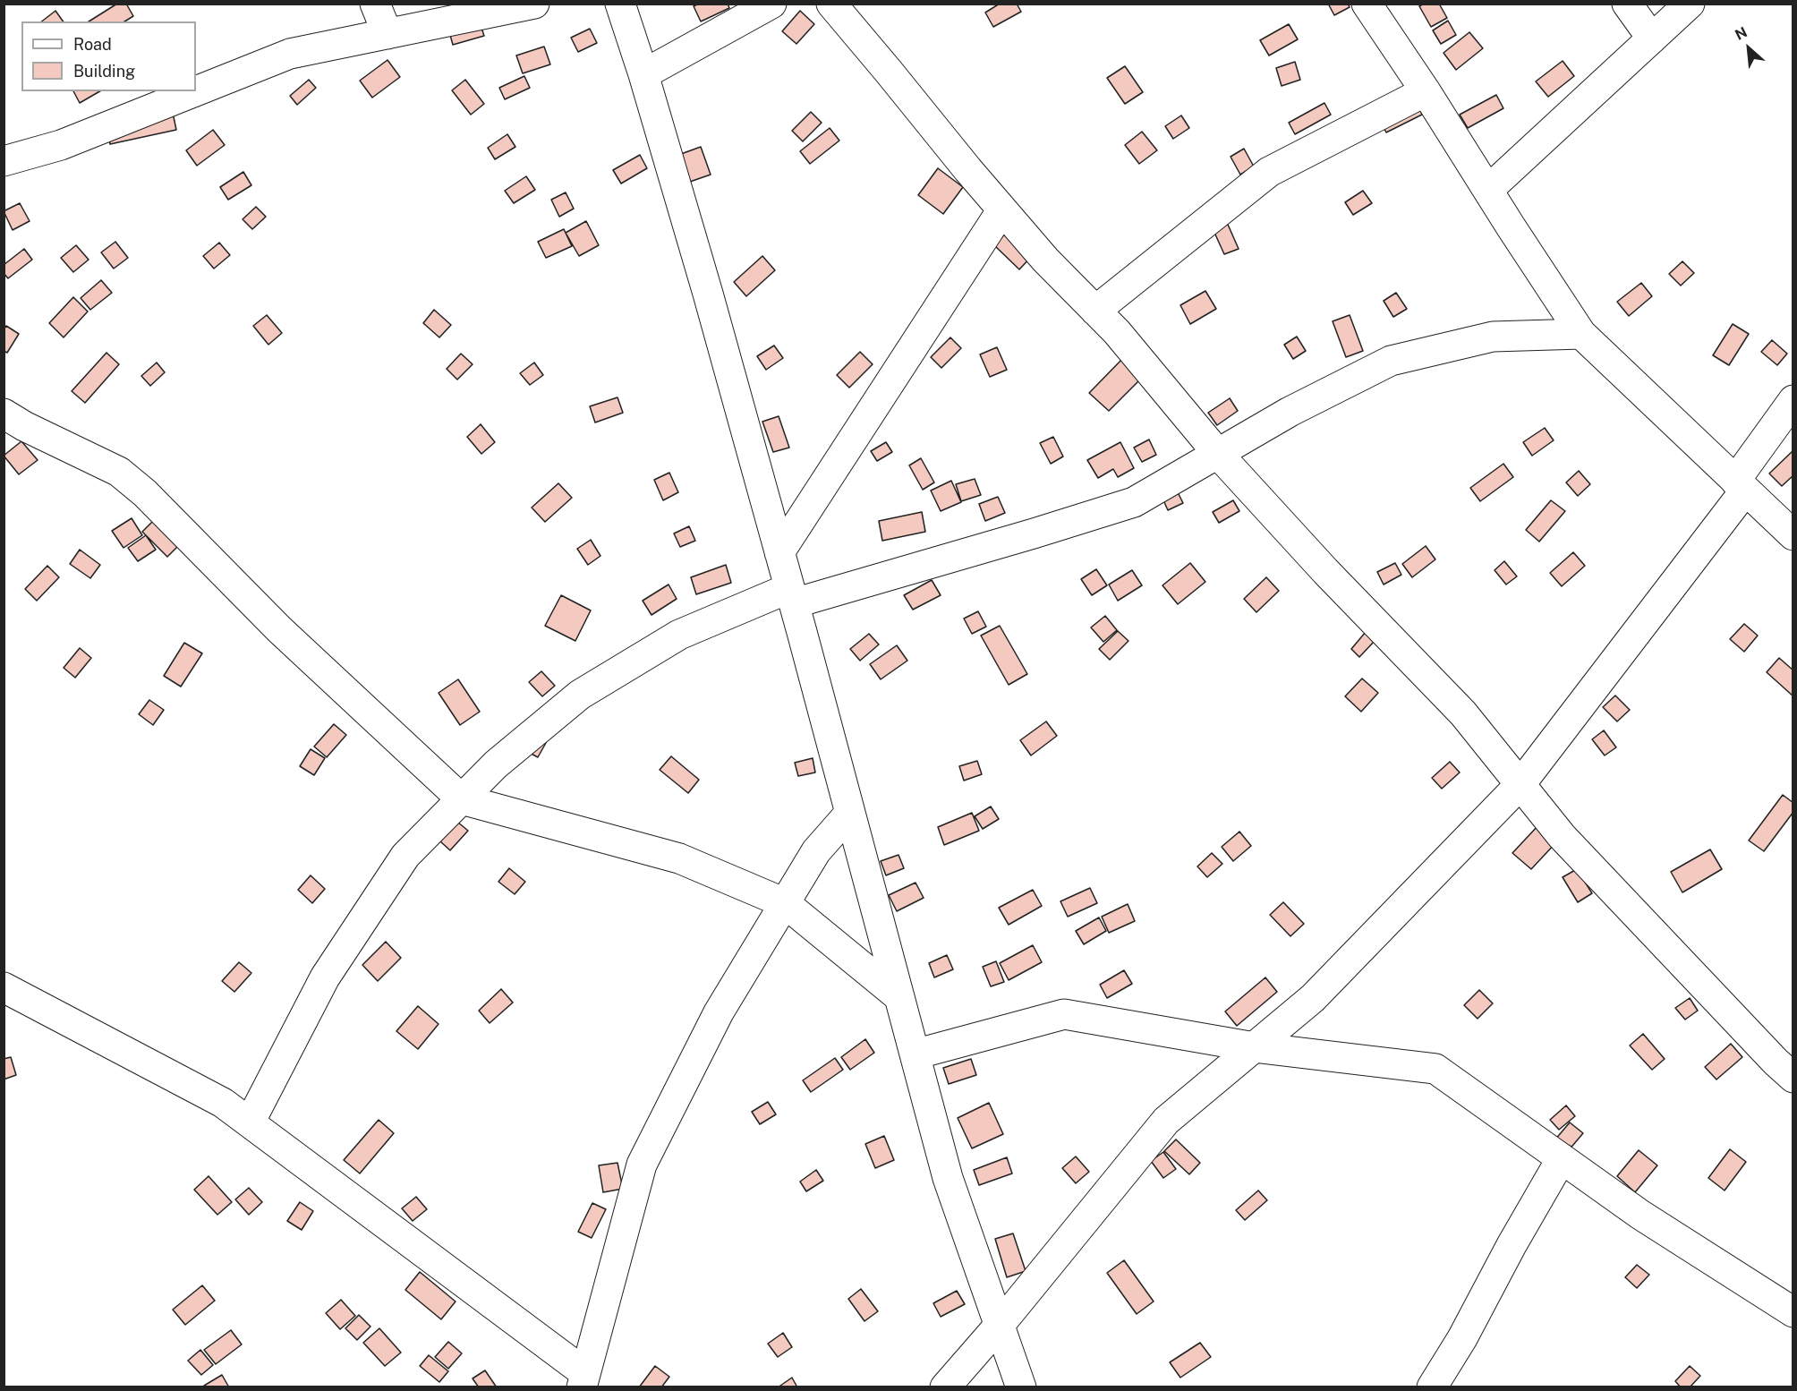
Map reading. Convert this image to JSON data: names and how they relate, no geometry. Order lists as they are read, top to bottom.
{
  "legend": ["Road", "Building"],
  "north": "top left"
}
